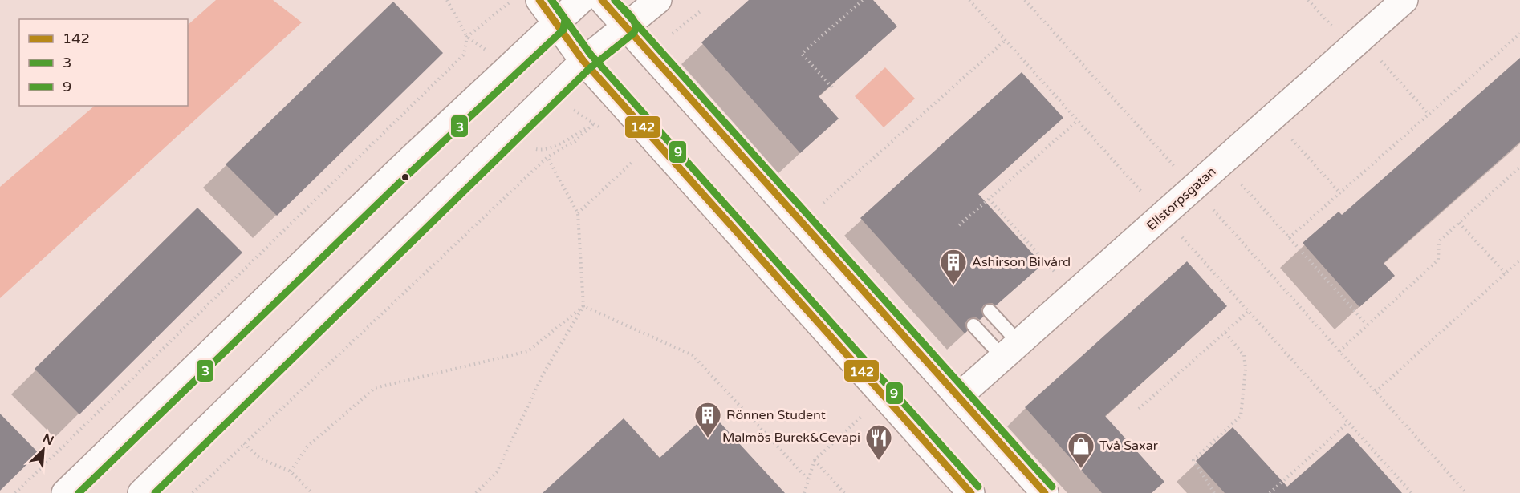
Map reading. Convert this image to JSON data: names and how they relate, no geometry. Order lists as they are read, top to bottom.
{
  "streets": {
    "main road": ["Ellstorpsgatan"]
  },
  "places": {
    "building": ["Ashirson Bilvård", "Rönnen Student"],
    "restaurant": ["Malmös Burek&Cevapi"],
    "shop": ["Två Saxar"]
  },
  "lines": ["transit line 142", "transit line 3", "transit line 9"],
  "legend": ["142", "3", "9"],
  "north": "top right"
}
